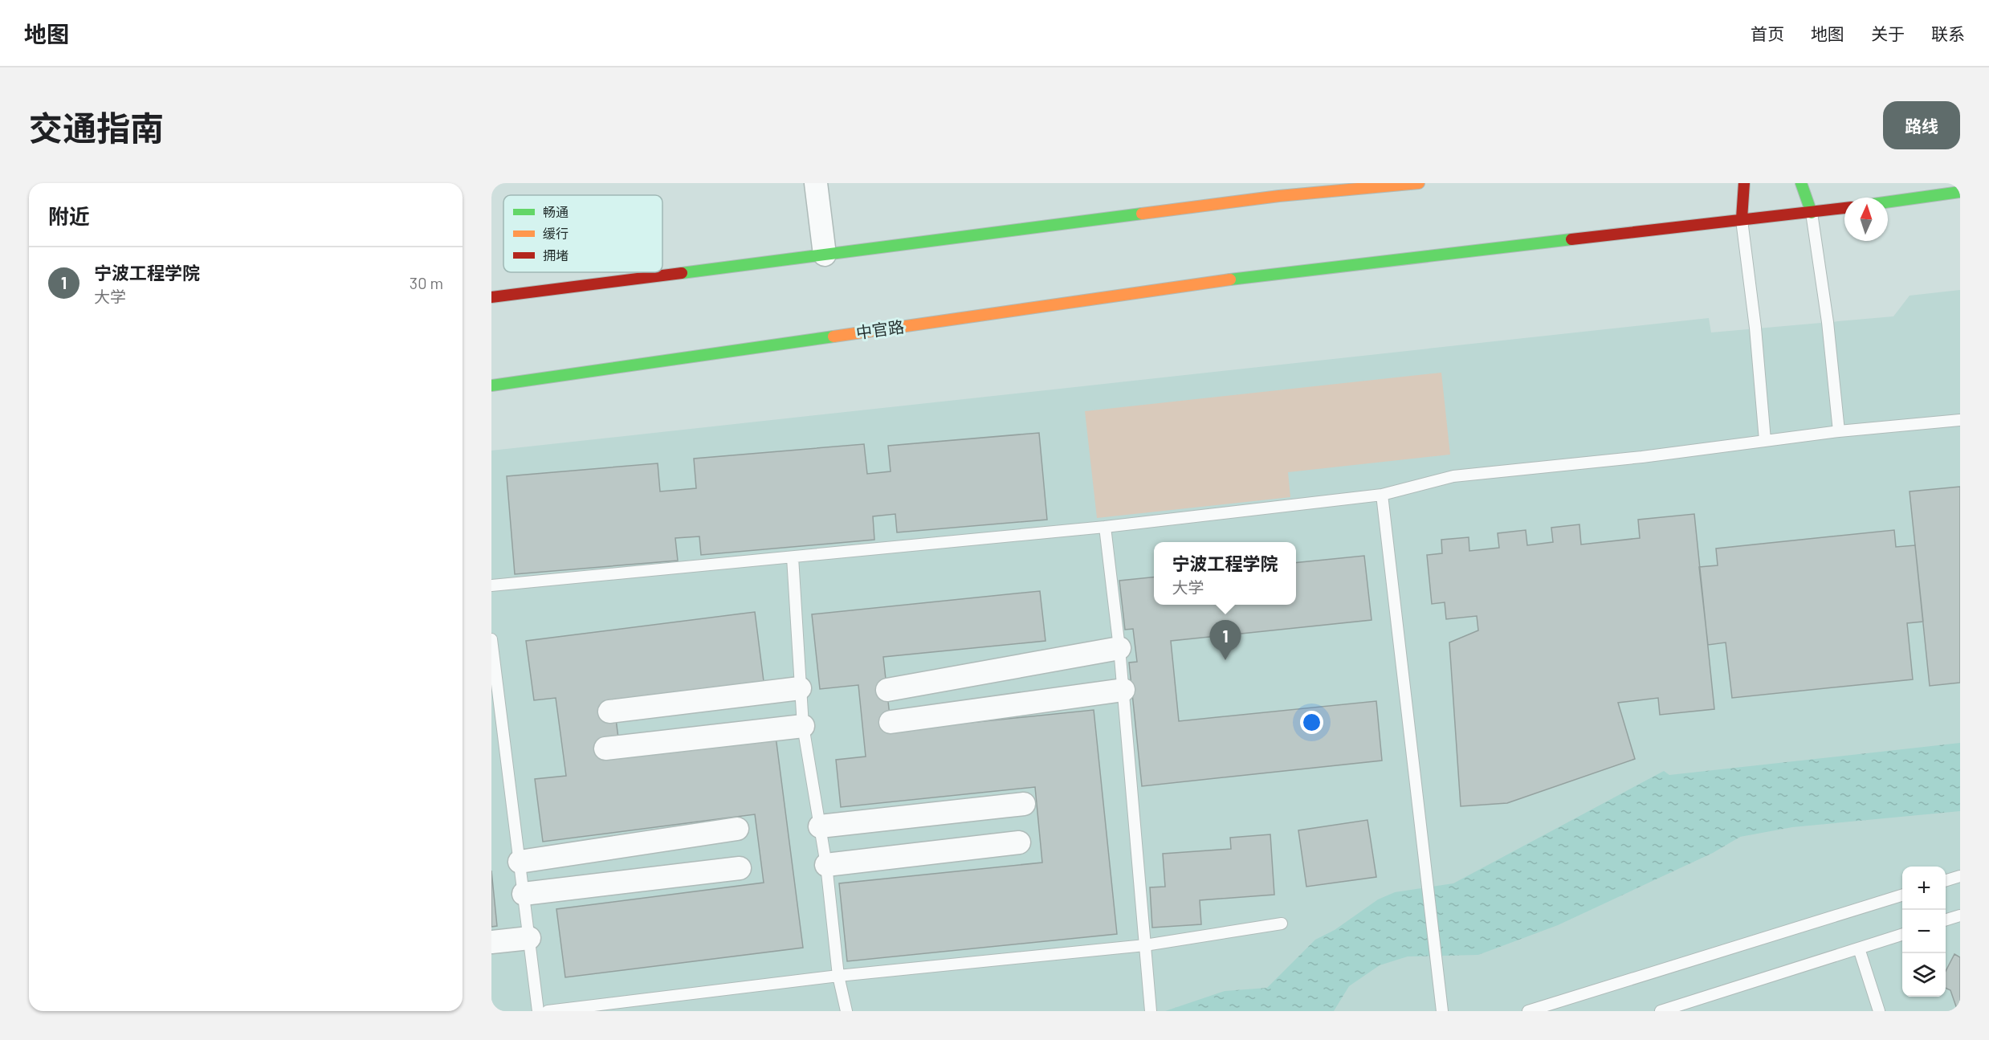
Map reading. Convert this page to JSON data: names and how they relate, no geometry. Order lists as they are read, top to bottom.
{
  "streets": {
    "main road": ["中官路"]
  },
  "legend": ["畅通", "缓行", "拥堵"],
  "north": "top",
  "page": {
    "header": "地图",
    "nav": [
      "首页",
      "地图",
      "关于",
      "联系"
    ],
    "title": "交通指南",
    "buttons": "路线",
    "heading": "附近",
    "list": [
      {
        "mark": "1",
        "name": "宁波工程学院",
        "note": "大学",
        "value": "30 m"
      }
    ],
    "popup": ["宁波工程学院", "大学"],
    "pins": "1",
    "map_buttons": ["+", "−"]
  }
}
